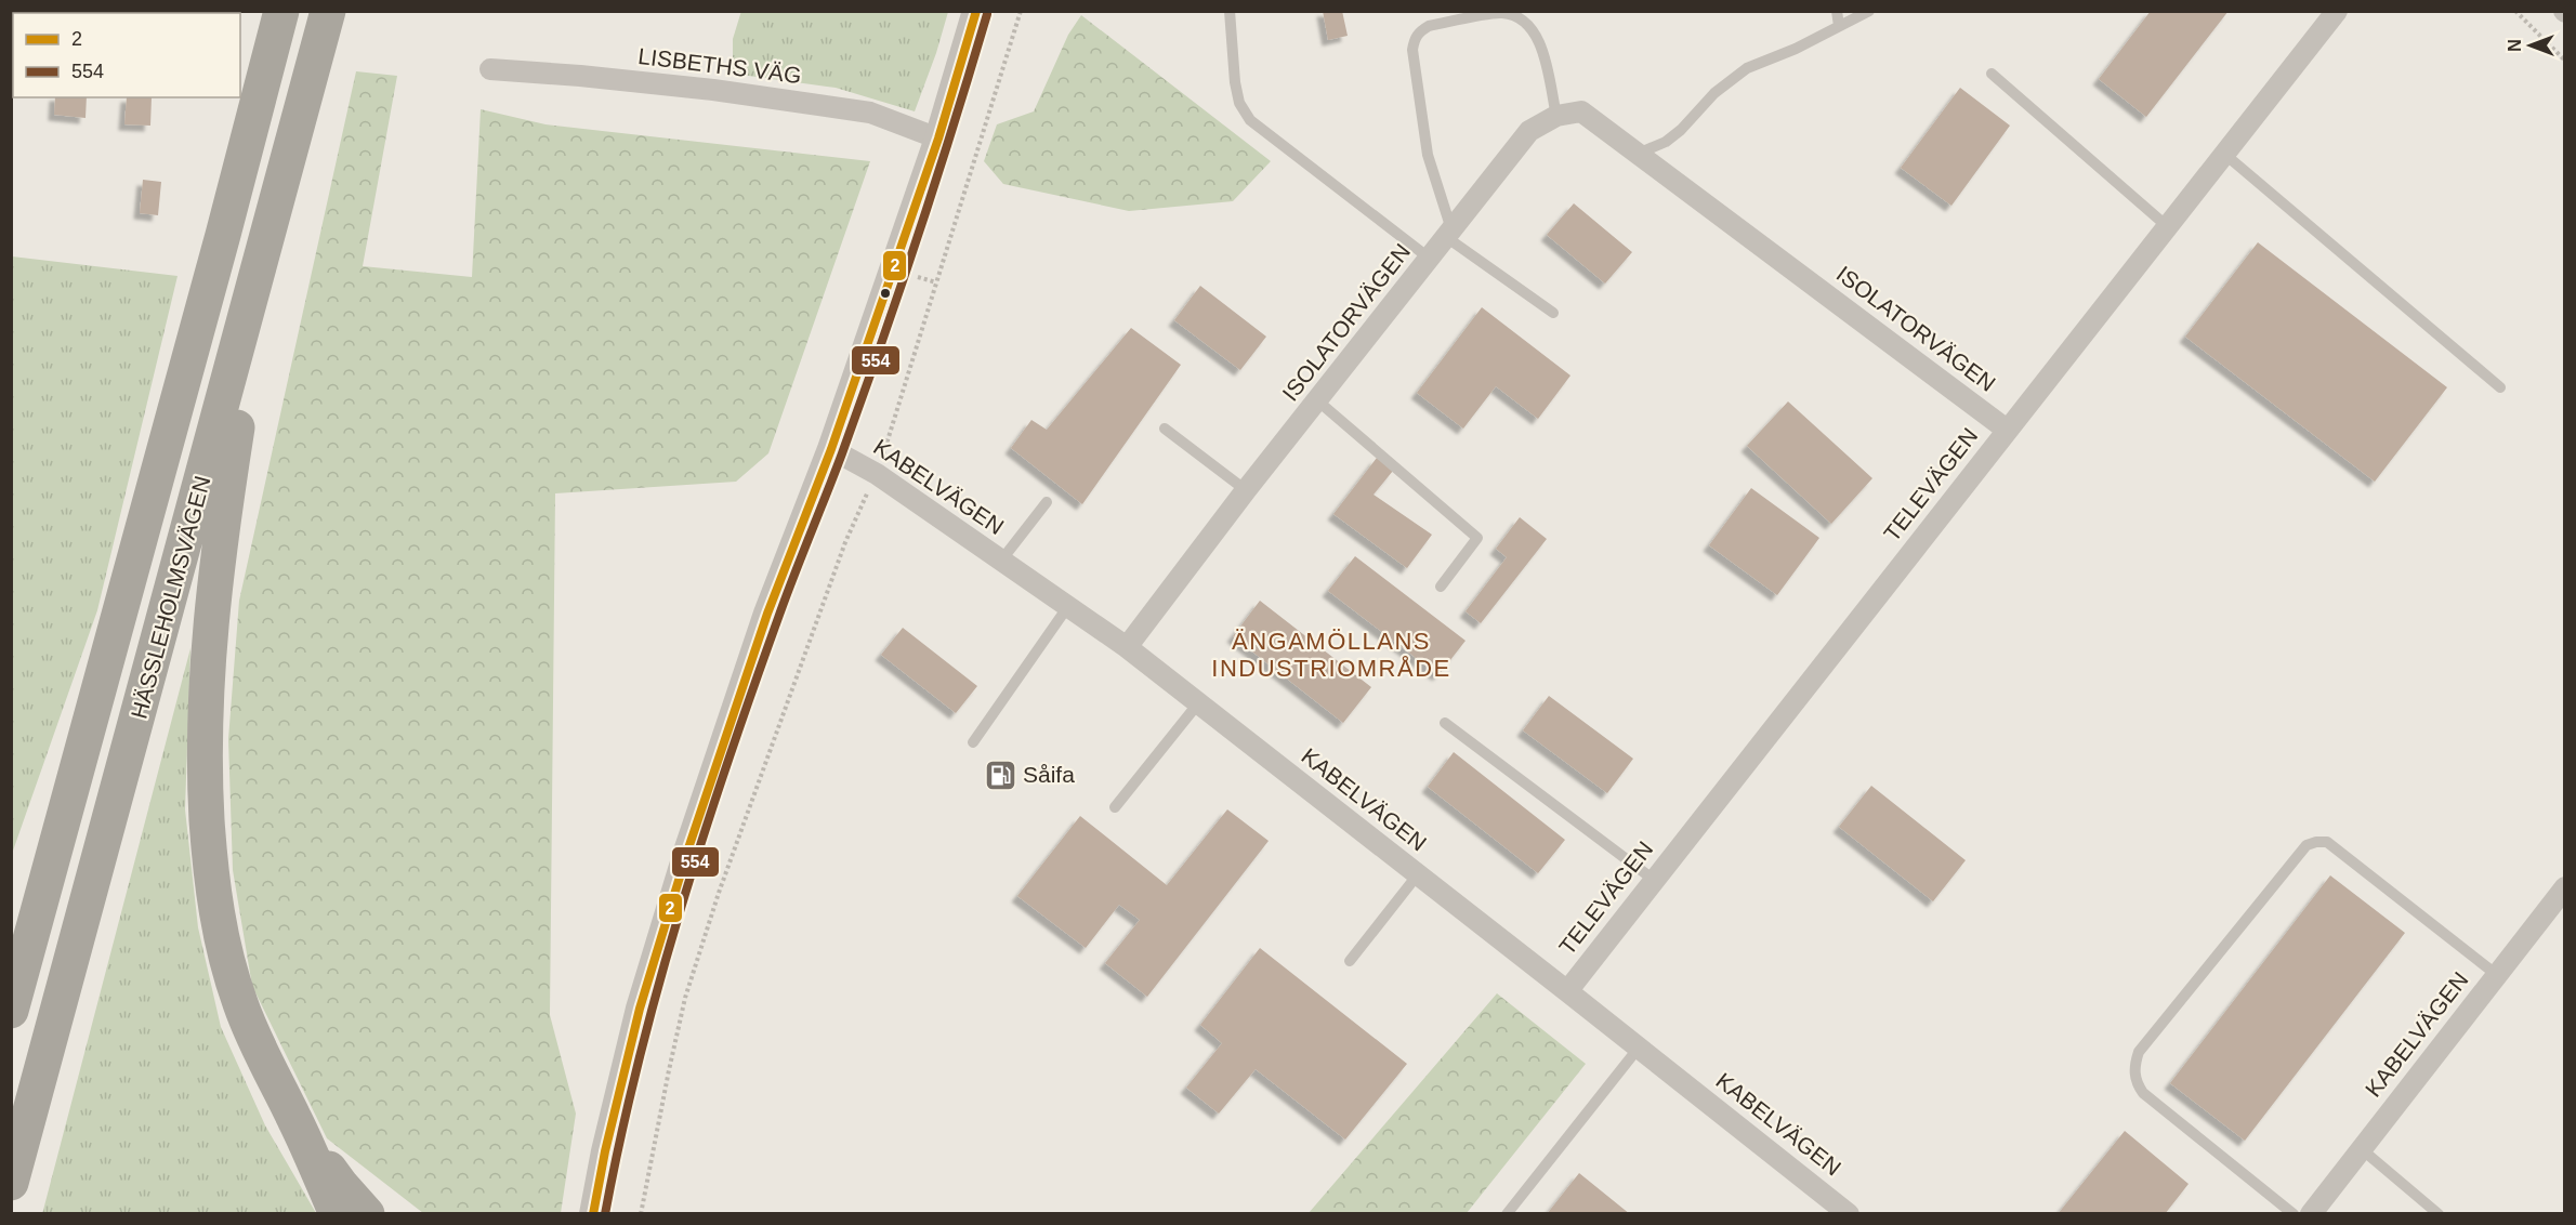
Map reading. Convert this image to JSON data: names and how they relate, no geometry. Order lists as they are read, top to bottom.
{
  "streets": {
    "highway": ["HÄSSLEHOLMSVÄGEN"],
    "street": [
      "LISBETHS VÄG",
      "ISOLATORVÄGEN",
      "TELEVÄGEN",
      "KABELVÄGEN"
    ]
  },
  "crossings": [
    ["ISOLATORVÄGEN", "TELEVÄGEN"],
    ["ISOLATORVÄGEN", "KABELVÄGEN"],
    ["TELEVÄGEN", "KABELVÄGEN"]
  ],
  "districts": ["ÄNGAMÖLLANS INDUSTRIOMRÅDE"],
  "places": {
    "fuel station": ["Såifa"]
  },
  "lines": ["transit line 2", "transit line 554"],
  "legend": ["2", "554"],
  "north": "left"
}
